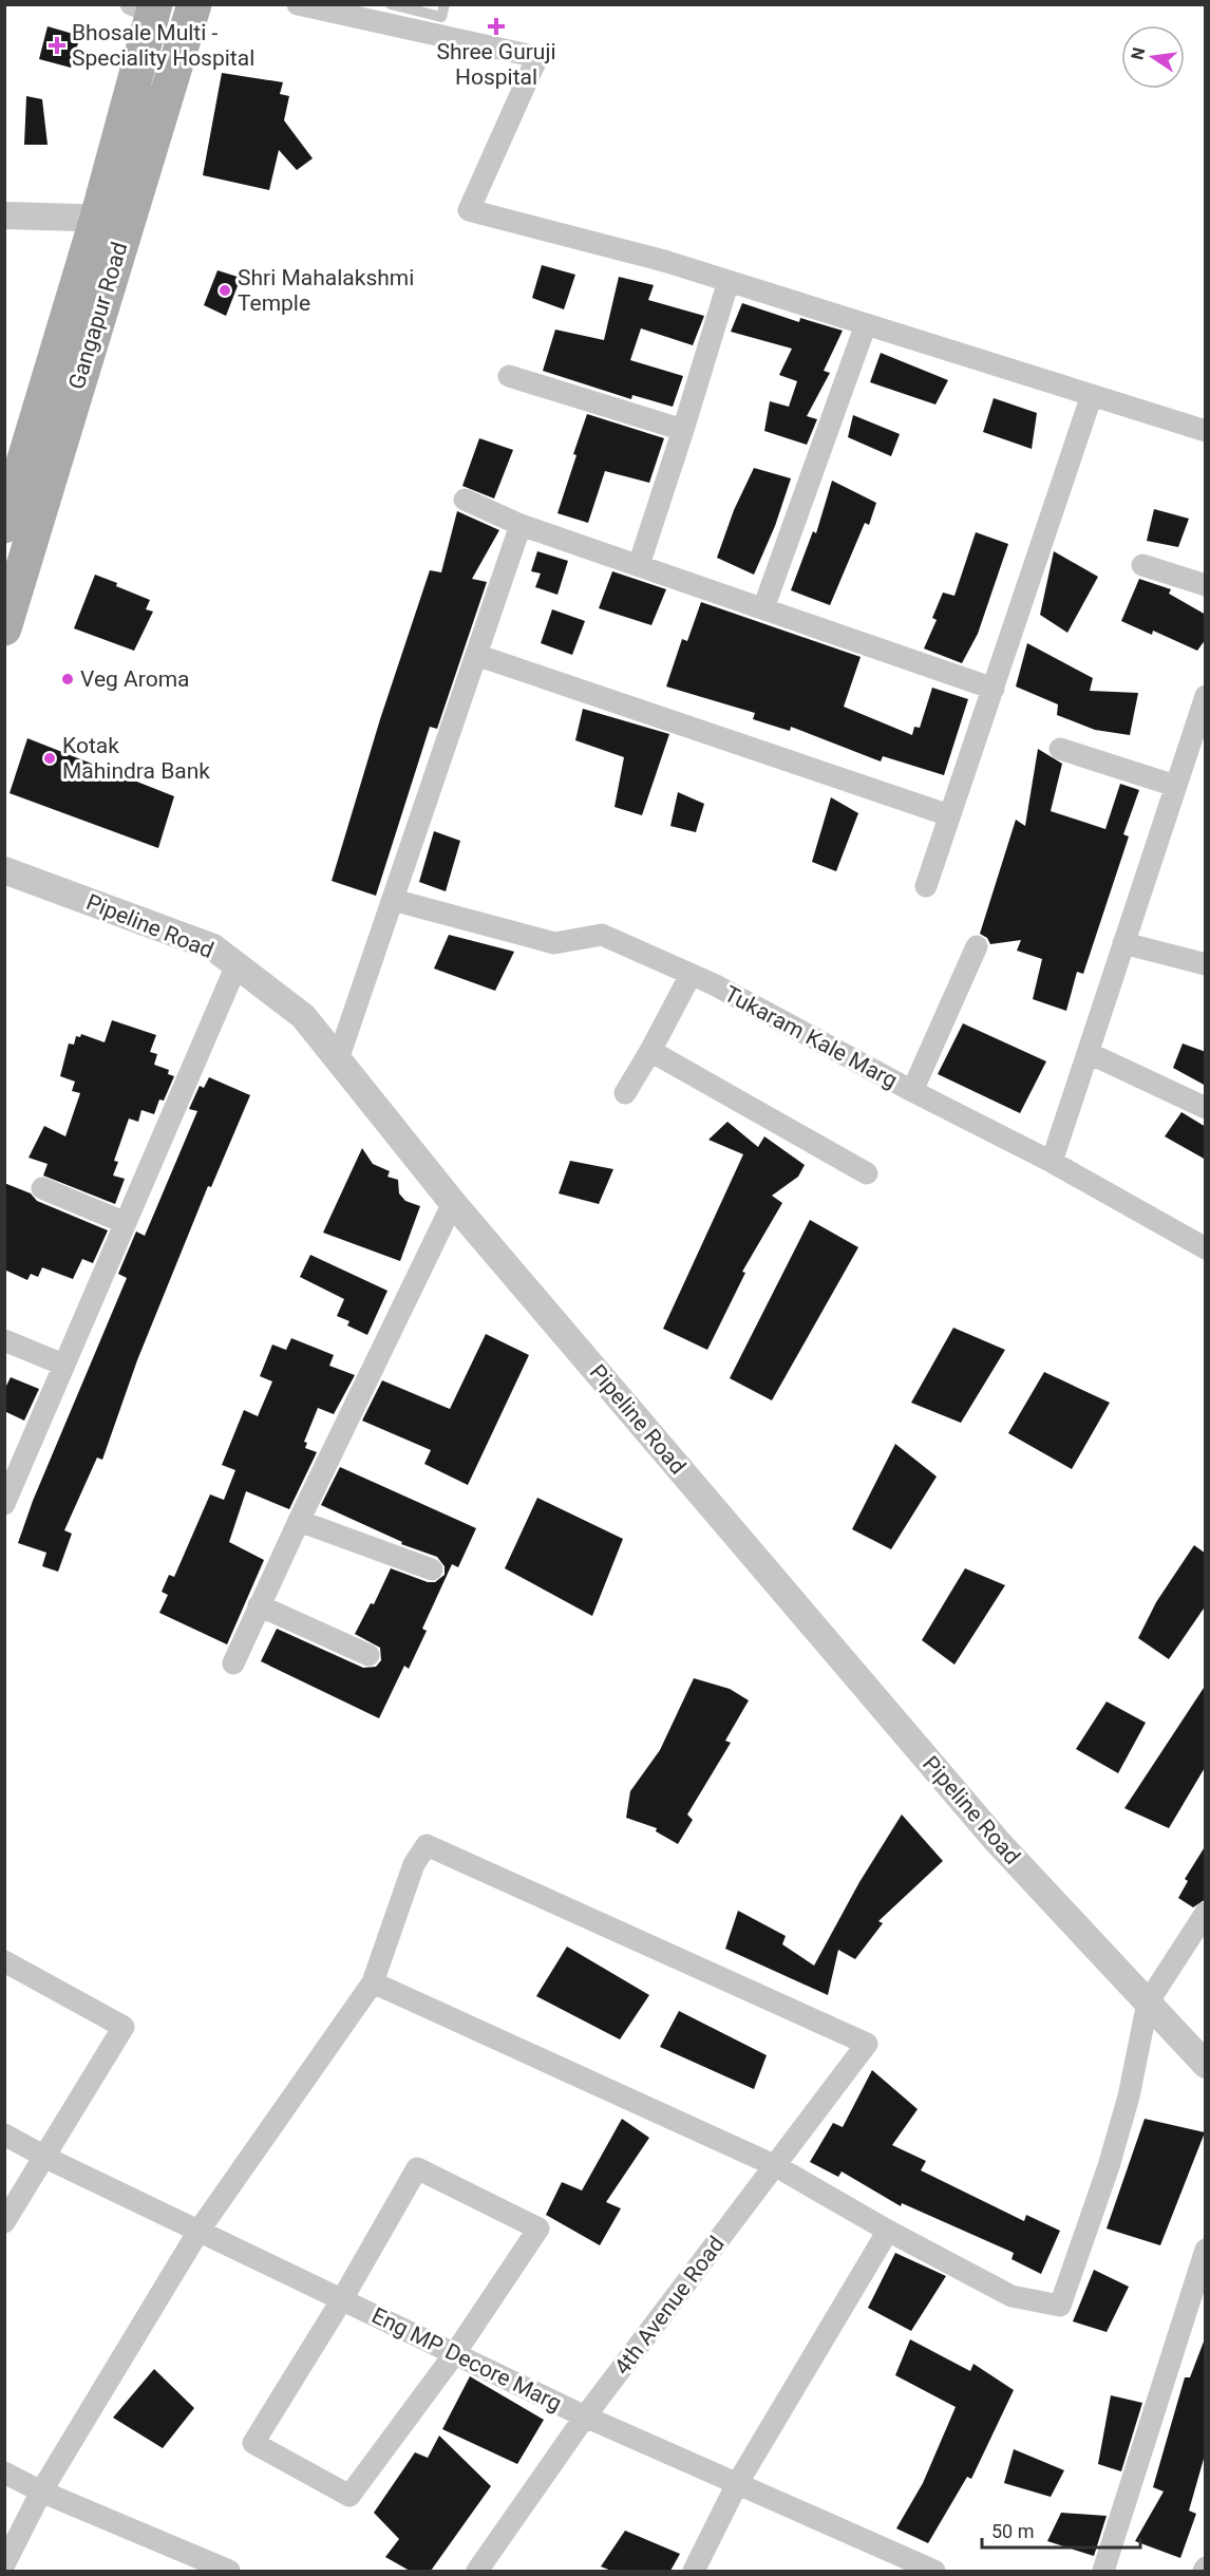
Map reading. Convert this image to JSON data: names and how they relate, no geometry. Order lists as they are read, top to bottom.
{
  "streets": {
    "main road": ["Gangapur Road"],
    "street": [
      "Pipeline Road",
      "Tukaram Kale Marg",
      "4th Avenue Road",
      "Eng MP Decore Marg"
    ]
  },
  "crossings": [
    ["4th Avenue Road", "Eng MP Decore Marg"]
  ],
  "places": {
    "health": ["Shree Guruji Hospital", "Bhosale Multi - Speciality Hospital"],
    "other": ["Shri Mahalakshmi Temple", "Veg Aroma", "Kotak Mahindra Bank"]
  },
  "scale_bar": "50 m",
  "north": "left"
}
